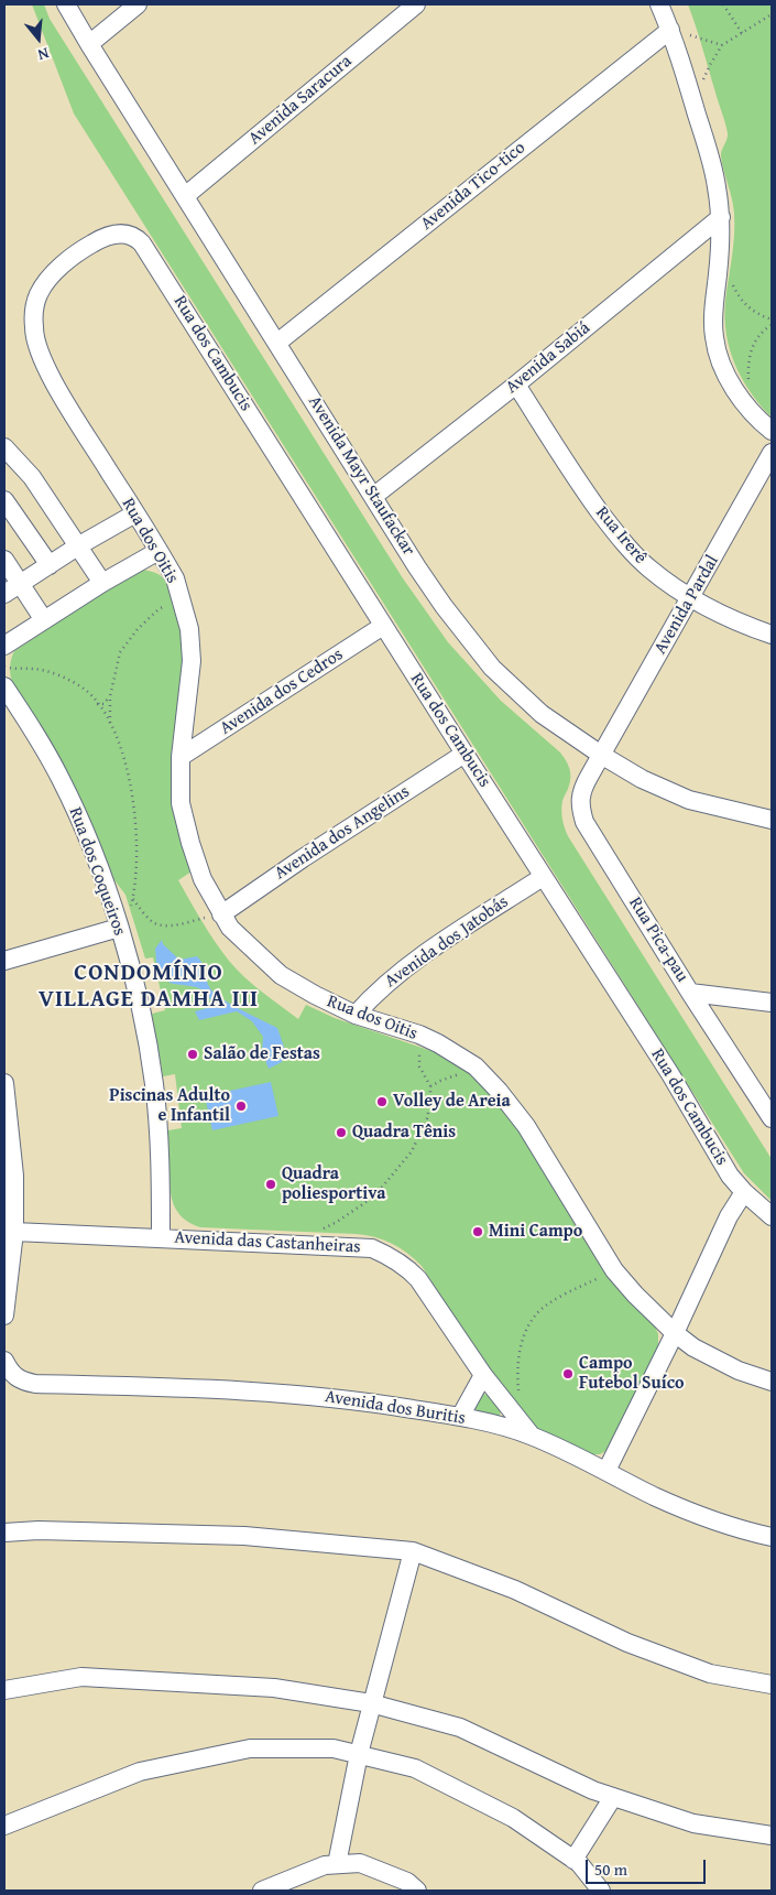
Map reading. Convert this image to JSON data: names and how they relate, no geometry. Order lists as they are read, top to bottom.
{
  "streets": {
    "street": [
      "Avenida Saracura",
      "Avenida Tico-tico",
      "Rua dos Cambucis",
      "Avenida Sabiá",
      "Avenida Mayr Staufackar",
      "Rua Irerê",
      "Rua dos Oitis",
      "Avenida Pardal",
      "Avenida dos Cedros",
      "Avenida dos Angelins",
      "Rua dos Coqueiros",
      "Rua Pica-pau",
      "Avenida dos Jatobás",
      "Avenida das Castanheiras",
      "Avenida dos Buritis"
    ]
  },
  "crossings": [
    ["Avenida Saracura", "Avenida Mayr Staufackar"],
    ["Avenida Tico-tico", "Avenida Mayr Staufackar"],
    ["Rua dos Cambucis", "Rua dos Oitis"],
    ["Rua dos Cambucis", "Avenida dos Cedros"],
    ["Rua dos Cambucis", "Avenida dos Angelins"],
    ["Rua dos Cambucis", "Avenida dos Jatobás"],
    ["Avenida Sabiá", "Avenida Mayr Staufackar"],
    ["Avenida Sabiá", "Rua Irerê"],
    ["Avenida Mayr Staufackar", "Avenida Pardal"],
    ["Avenida Mayr Staufackar", "Rua Pica-pau"],
    ["Rua Irerê", "Avenida Pardal"],
    ["Rua dos Oitis", "Avenida dos Cedros"],
    ["Rua dos Oitis", "Avenida dos Angelins"],
    ["Rua dos Oitis", "Avenida dos Jatobás"],
    ["Avenida Pardal", "Rua Pica-pau"],
    ["Rua dos Coqueiros", "Avenida das Castanheiras"],
    ["Avenida das Castanheiras", "Avenida dos Buritis"]
  ],
  "districts": ["CONDOMÍNIO VILLAGE DAMHA III"],
  "places": [
    "Salão de Festas",
    "Volley de Areia",
    "Piscinas Adulto e Infantil",
    "Quadra Tênis",
    "Quadra poliesportiva",
    "Mini Campo",
    "Campo Futebol Suíco"
  ],
  "scale_bar": "50 m",
  "north": "bottom"
}
